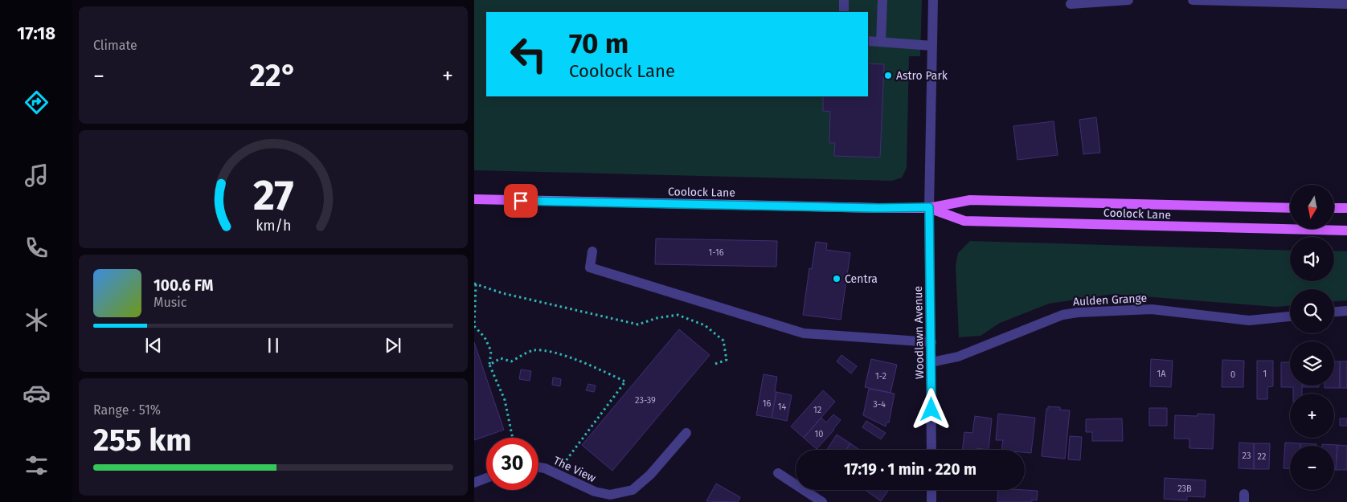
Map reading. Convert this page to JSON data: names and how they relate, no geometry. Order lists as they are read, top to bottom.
{
  "streets": {
    "main road": ["Coolock Lane"],
    "street": ["Aulden Grange", "Woodlawn Avenue", "The View"]
  },
  "crossings": [
    ["Coolock Lane", "Woodlawn Avenue"],
    ["Aulden Grange", "Woodlawn Avenue"]
  ],
  "places": ["Astro Park", "Centra"],
  "house_numbers": [
    "1-16",
    "1A",
    "1",
    "0",
    "1-2",
    "23-39",
    "16",
    "3-4",
    "14",
    "12",
    "10",
    "23",
    "22",
    "23B"
  ],
  "north": "bottom",
  "page": {
    "tabs": "17:18",
    "tile": [
      "Climate",
      ["Range · 51%", "255 km"]
    ],
    "turn": ["70 m", "Coolock Lane"],
    "heat": ["−", "22°", "+"],
    "map_buttons": ["+", "−"],
    "song": ["100.6 FM", "Music"],
    "limit": "30",
    "trip": "17:19 · 1 min · 220 m",
    "gauge": ["27", "km/h"]
  }
}
